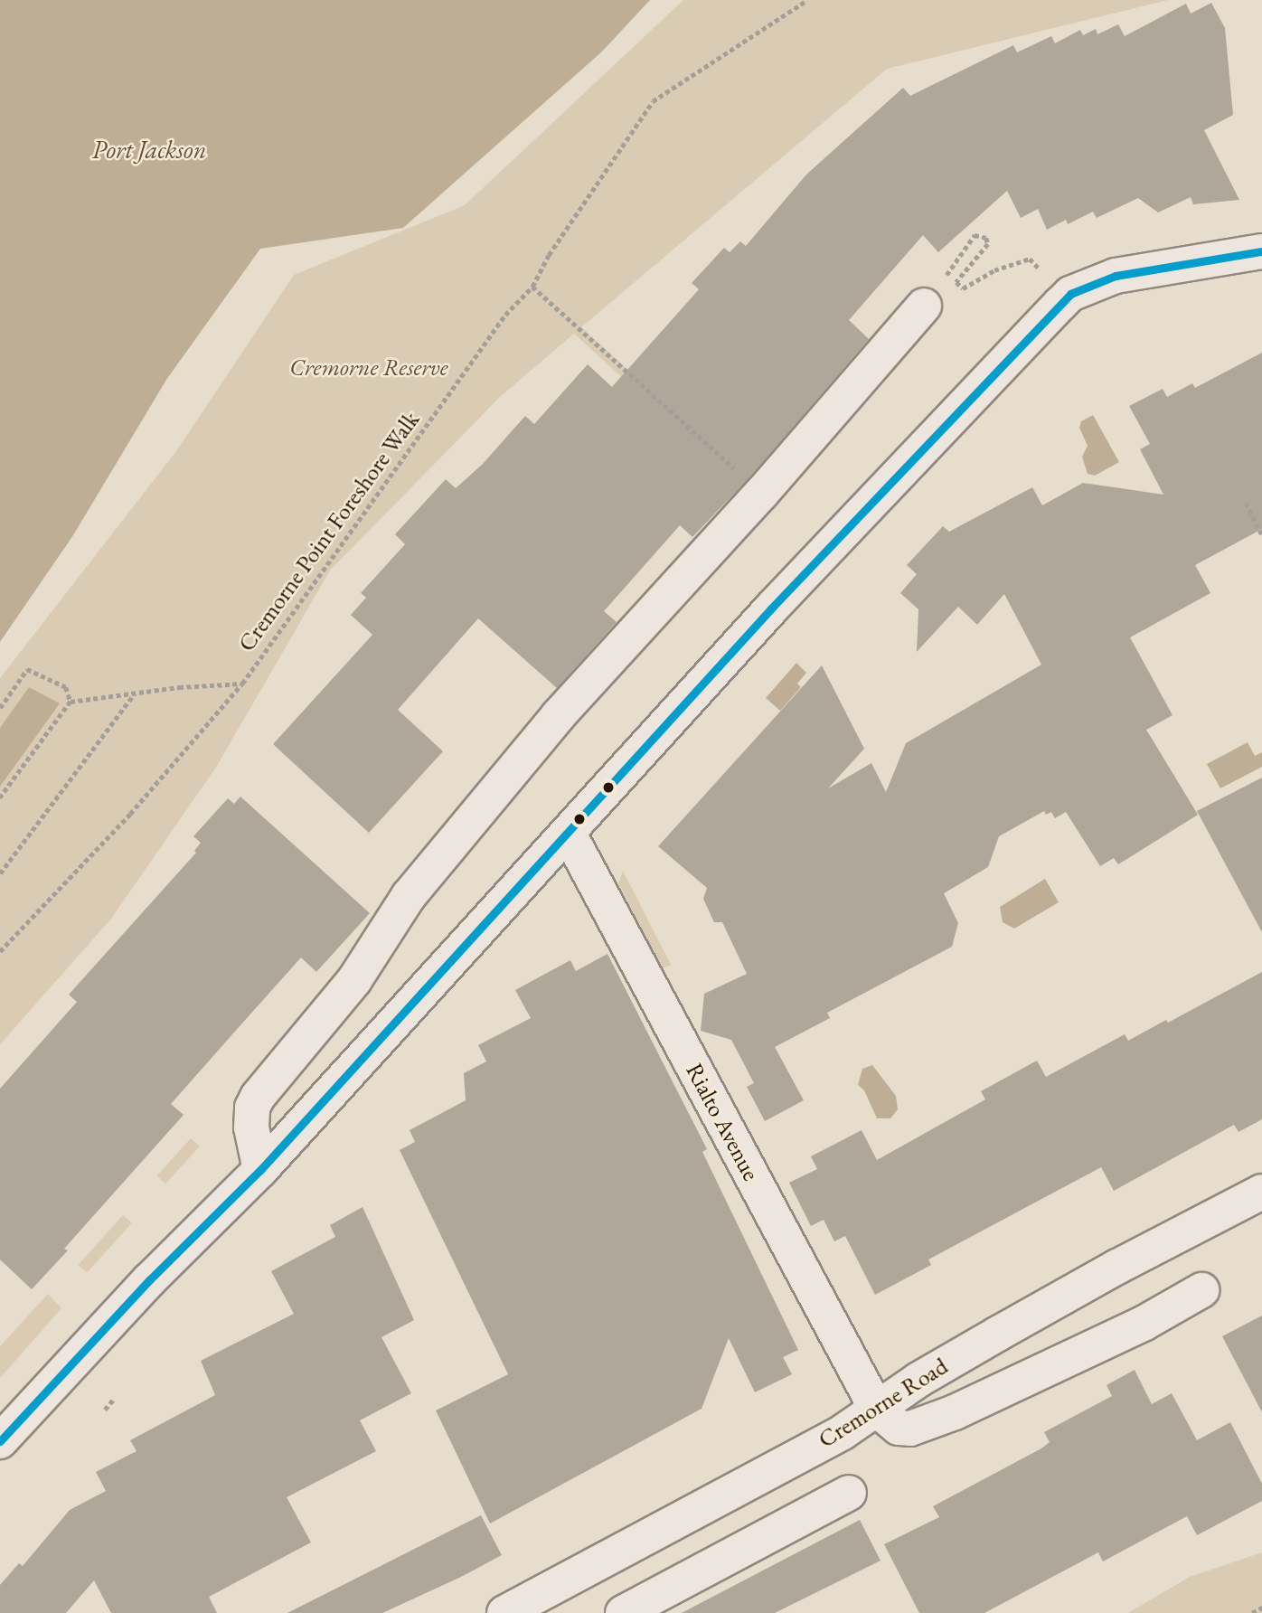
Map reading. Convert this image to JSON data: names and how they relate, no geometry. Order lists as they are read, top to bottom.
{
  "streets": {
    "street": ["Rialto Avenue", "Cremorne Road"],
    "path": ["Cremorne Point Foreshore Walk"]
  },
  "crossings": [
    ["Rialto Avenue", "Cremorne Road"]
  ],
  "water": ["Port Jackson"],
  "parks": ["Cremorne Reserve"]
}
